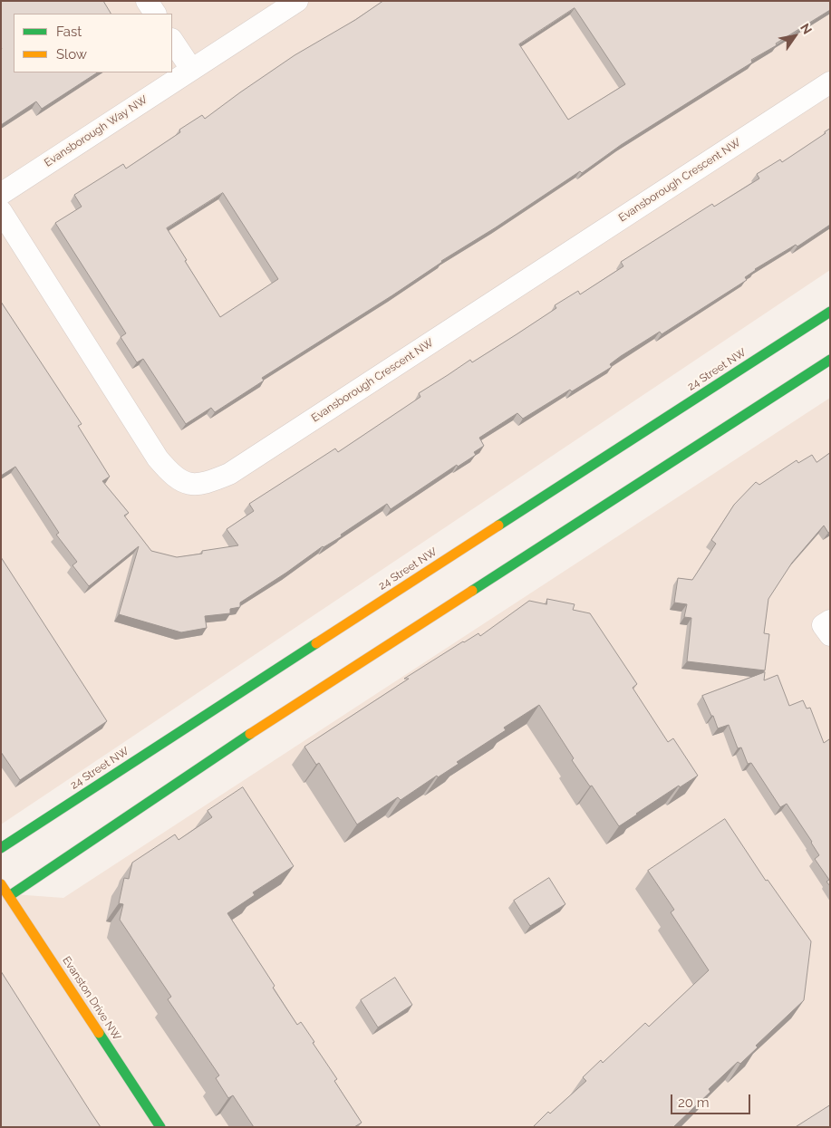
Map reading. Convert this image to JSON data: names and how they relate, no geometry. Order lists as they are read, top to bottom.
{
  "streets": {
    "street": [
      "Evansborough Way NW",
      "Evansborough Crescent NW",
      "24 Street NW",
      "Evanston Drive NW"
    ]
  },
  "legend": ["Fast", "Slow"],
  "scale_bar": "20 m",
  "north": "top right"
}
